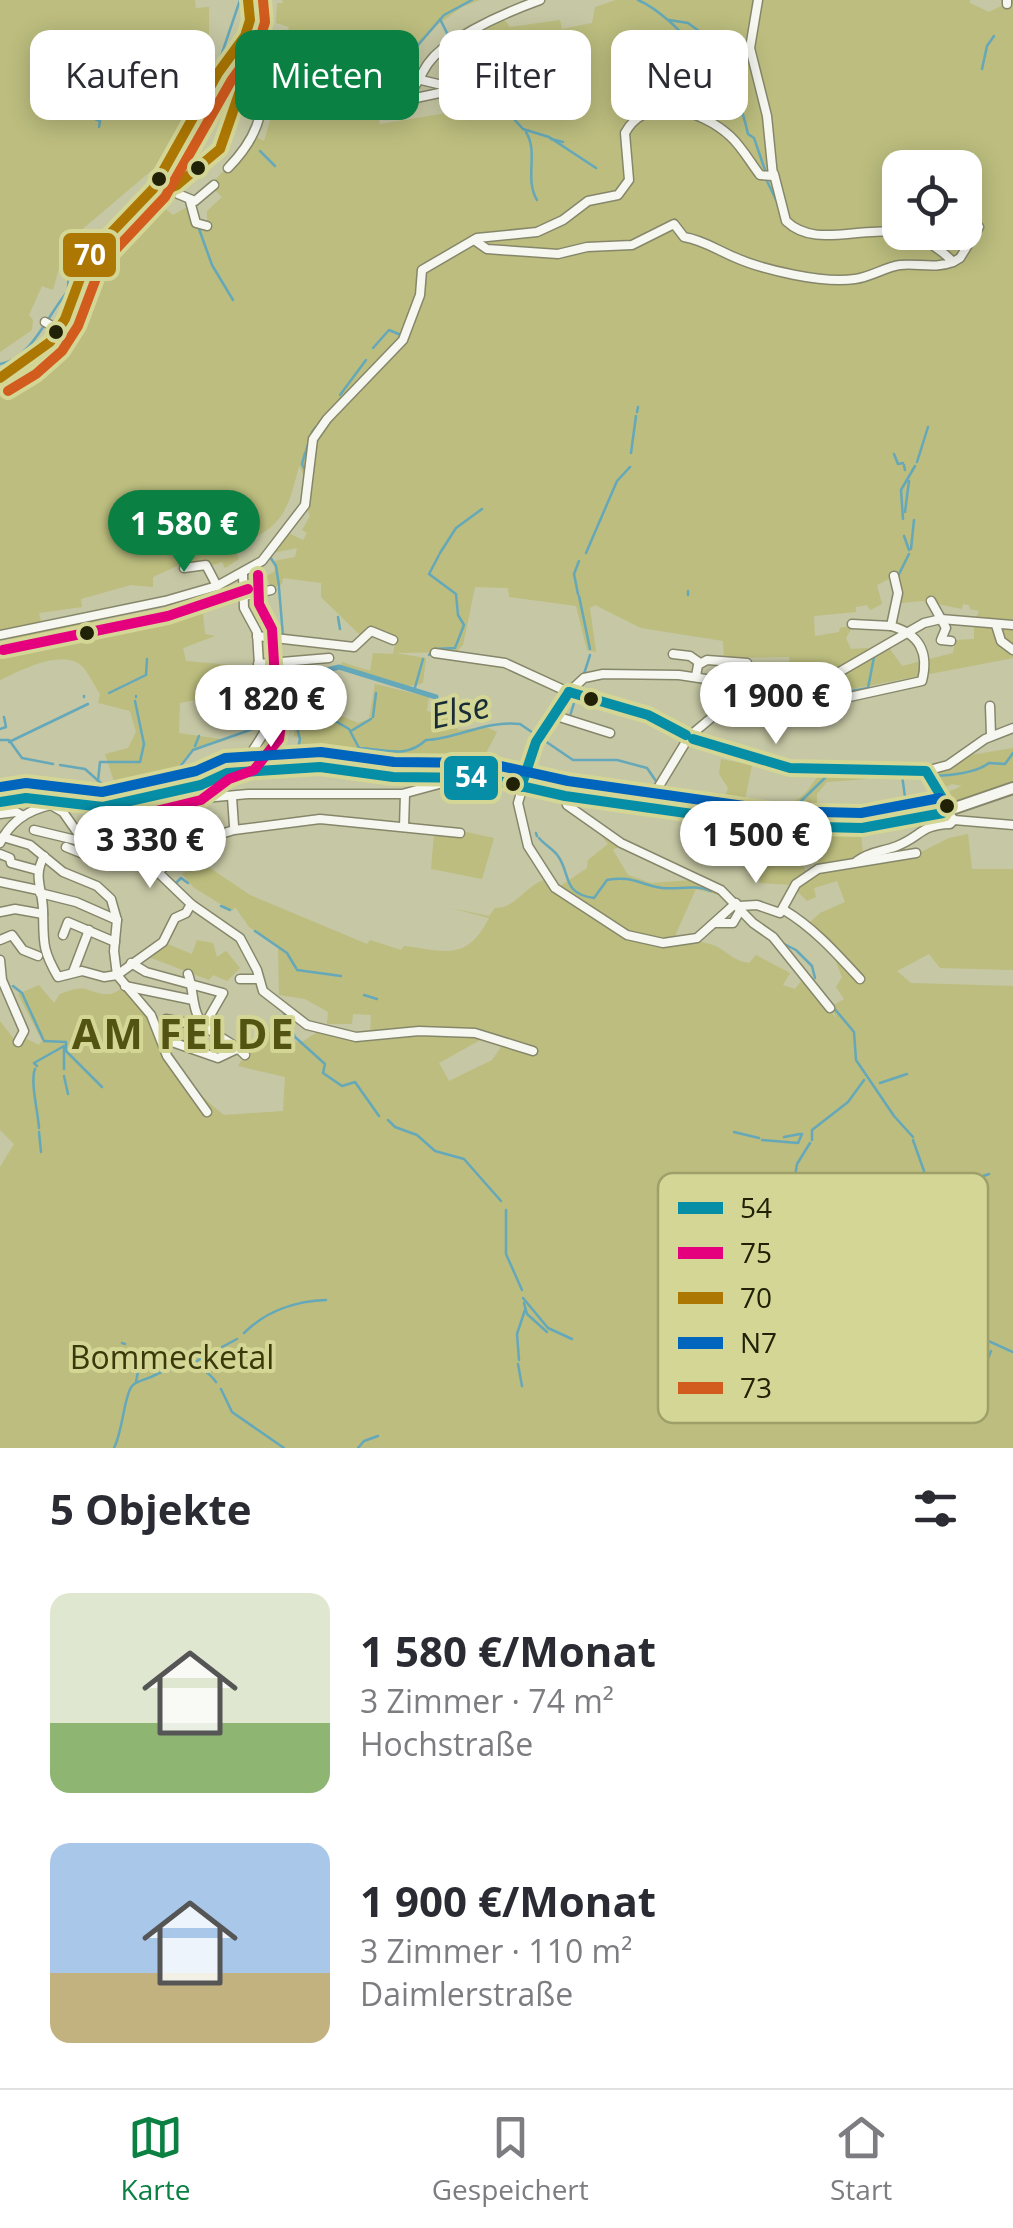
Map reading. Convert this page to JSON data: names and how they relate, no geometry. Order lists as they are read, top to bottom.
{
  "districts": ["AM FELDE"],
  "water": ["Else"],
  "parks": ["Bommecketal"],
  "lines": [
    "transit line 70",
    "transit line 73",
    "transit line 75",
    "transit line 54",
    "transit line N7"
  ],
  "legend": [
    "54",
    "75",
    "70",
    "N7",
    "73"
  ],
  "page": {
    "chip": [
      "Kaufen",
      "Mieten",
      "Filter",
      "Neu"
    ],
    "price": [
      "1 580 €",
      "1 900 €",
      "1 820 €",
      "1 500 €",
      "3 330 €"
    ],
    "heading": "5 Objekte",
    "list": [
      {
        "name": "1 580 €/Monat",
        "note": "3 Zimmer · 74 m² · Hochstraße"
      },
      {
        "name": "1 900 €/Monat",
        "note": "3 Zimmer · 110 m² · Daimlerstraße"
      }
    ],
    "tabs": ["Karte", "Gespeichert", "Start"]
  }
}
